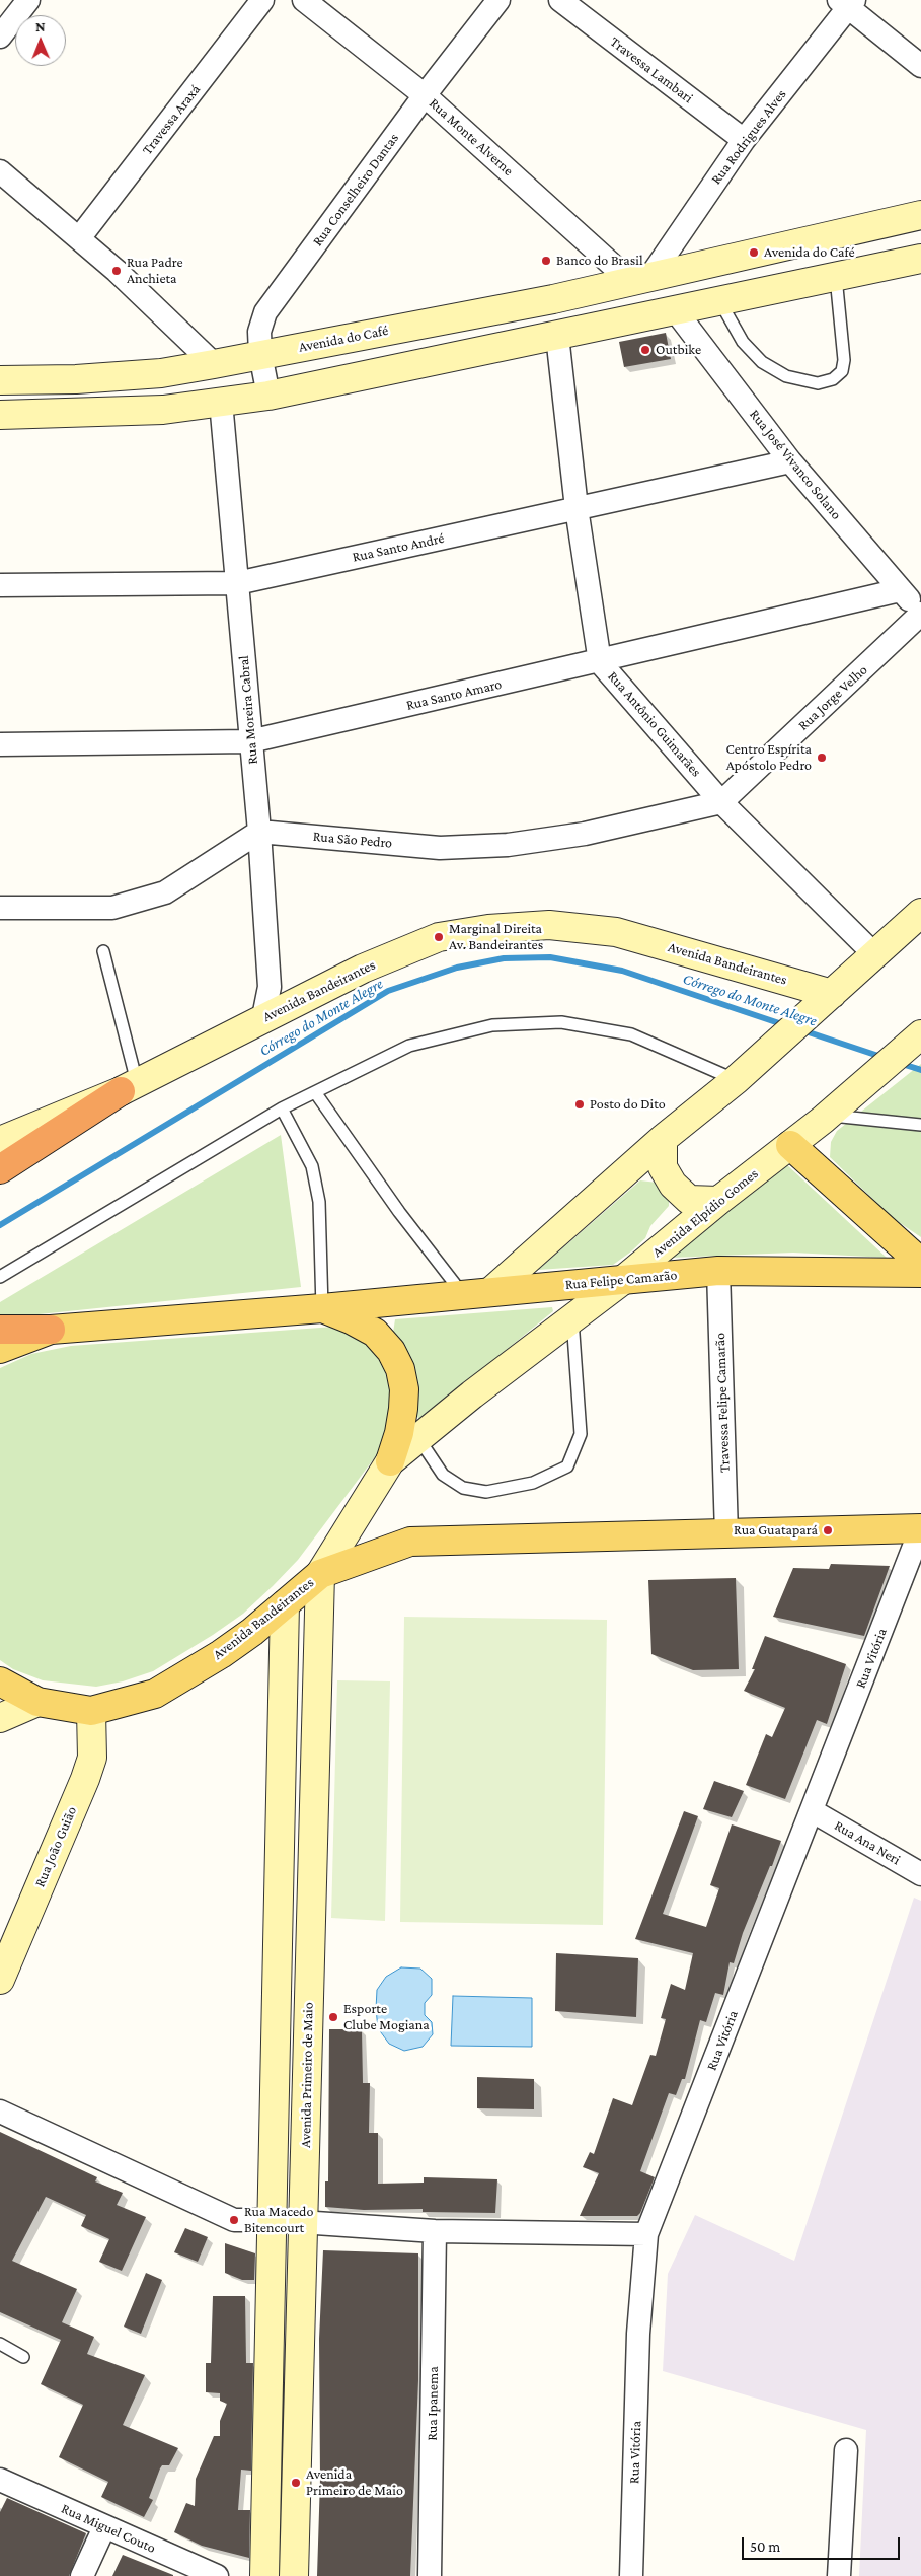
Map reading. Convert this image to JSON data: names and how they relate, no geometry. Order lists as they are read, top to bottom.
{
  "streets": {
    "main road": [
      "Avenida do Café",
      "Avenida Bandeirantes",
      "Avenida Elpídio Gomes",
      "Rua Felipe Camarão",
      "Rua João Guião",
      "Avenida Primeiro de Maio"
    ],
    "street": [
      "Travessa Lambari",
      "Travessa Araxá",
      "Rua Monte Alverne",
      "Rua Rodrigues Alves",
      "Rua Conselheiro Dantas",
      "Rua José Vivanco Solano",
      "Rua Santo André",
      "Rua Santo Amaro",
      "Rua Jorge Velho",
      "Rua Moreira Cabral",
      "Rua Antônio Guimarães",
      "Rua São Pedro",
      "Travessa Felipe Camarão",
      "Rua Vitória",
      "Rua Ana Neri",
      "Rua Ipanema",
      "Rua Miguel Couto"
    ]
  },
  "crossings": [
    ["Travessa Lambari", "Rua Rodrigues Alves"],
    ["Rua Monte Alverne", "Rua Rodrigues Alves"],
    ["Rua Monte Alverne", "Rua Conselheiro Dantas"],
    ["Rua Monte Alverne", "Avenida do Café"],
    ["Rua Rodrigues Alves", "Avenida do Café"],
    ["Rua Conselheiro Dantas", "Avenida do Café"],
    ["Rua José Vivanco Solano", "Rua Santo André"],
    ["Rua José Vivanco Solano", "Rua Santo Amaro"],
    ["Rua José Vivanco Solano", "Rua Jorge Velho"],
    ["Rua Santo André", "Rua Moreira Cabral"],
    ["Rua Santo André", "Rua Antônio Guimarães"],
    ["Rua Santo Amaro", "Rua Moreira Cabral"],
    ["Rua Santo Amaro", "Rua Antônio Guimarães"],
    ["Rua Jorge Velho", "Rua Antônio Guimarães"],
    ["Rua Jorge Velho", "Rua São Pedro"],
    ["Rua Moreira Cabral", "Rua São Pedro"],
    ["Rua Moreira Cabral", "Avenida Bandeirantes"],
    ["Rua Antônio Guimarães", "Rua São Pedro"],
    ["Avenida Bandeirantes", "Avenida Elpídio Gomes"],
    ["Avenida Bandeirantes", "Rua João Guião"],
    ["Avenida Bandeirantes", "Avenida Primeiro de Maio"],
    ["Avenida Elpídio Gomes", "Rua Felipe Camarão"],
    ["Rua Felipe Camarão", "Travessa Felipe Camarão"],
    ["Rua Vitória", "Rua Ana Neri"]
  ],
  "water": ["Córrego do Monte Alegre"],
  "places": [
    "Avenida do Café",
    "Banco do Brasil",
    "Rua Padre Anchieta",
    "Outbike",
    "Centro Espírita Apóstolo Pedro",
    "Marginal Direita Av. Bandeirantes",
    "Posto do Dito",
    "Rua Guatapará",
    "Esporte Clube Mogiana",
    "Rua Macedo Bitencourt",
    "Avenida Primeiro de Maio"
  ],
  "scale_bar": "50 m",
  "north": "top"
}
